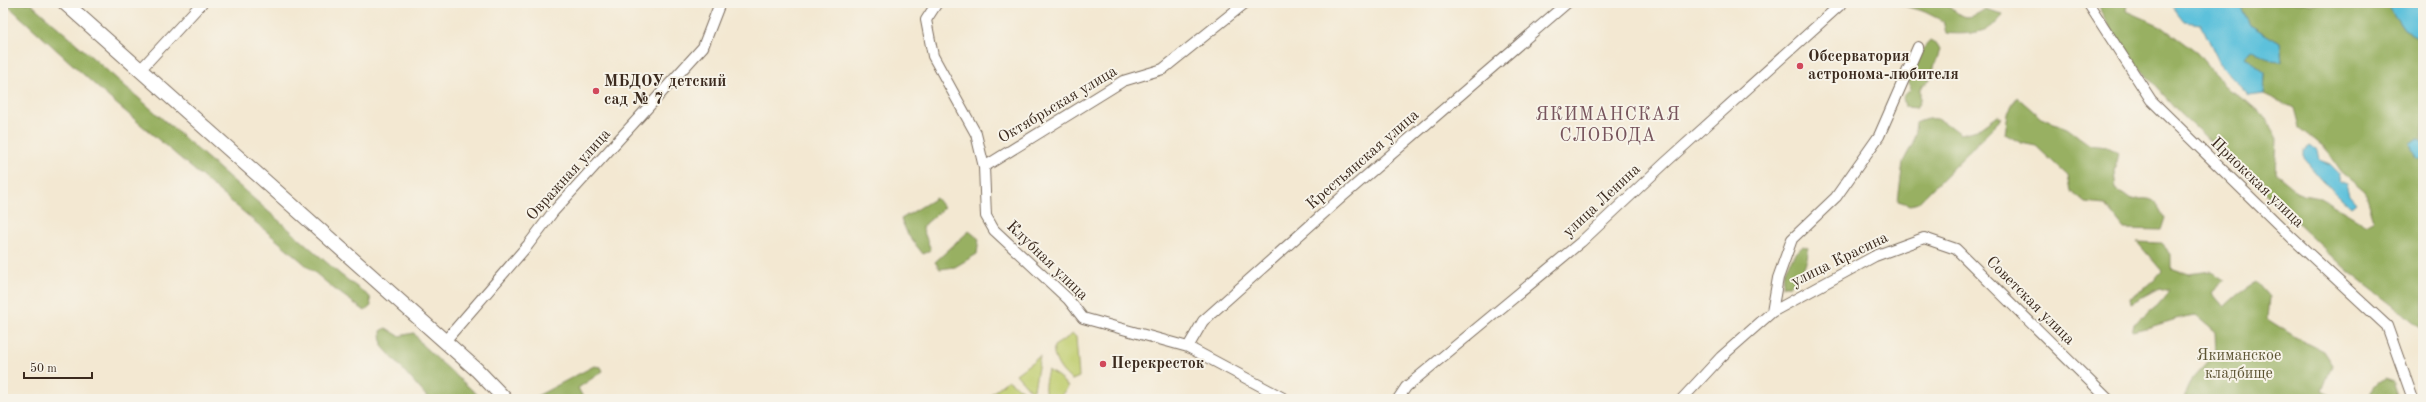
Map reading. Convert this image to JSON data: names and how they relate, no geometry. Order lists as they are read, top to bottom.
{
  "streets": {
    "street": [
      "Октябрьская улица",
      "Крестьянская улица",
      "Овражная улица",
      "Приокская улица",
      "улица Ленина",
      "улица Красина",
      "Клубная улица",
      "Советская улица"
    ]
  },
  "crossings": [
    ["Октябрьская улица", "Клубная улица"],
    ["Крестьянская улица", "Клубная улица"],
    ["улица Красина", "Советская улица"]
  ],
  "districts": ["ЯКИМАНСКАЯ СЛОБОДА"],
  "parks": ["Якиманское кладбище"],
  "places": ["Обсерватория астронома-любителя", "МБДОУ детский сад № 7", "Перекресток"],
  "scale_bar": "50 m"
}
